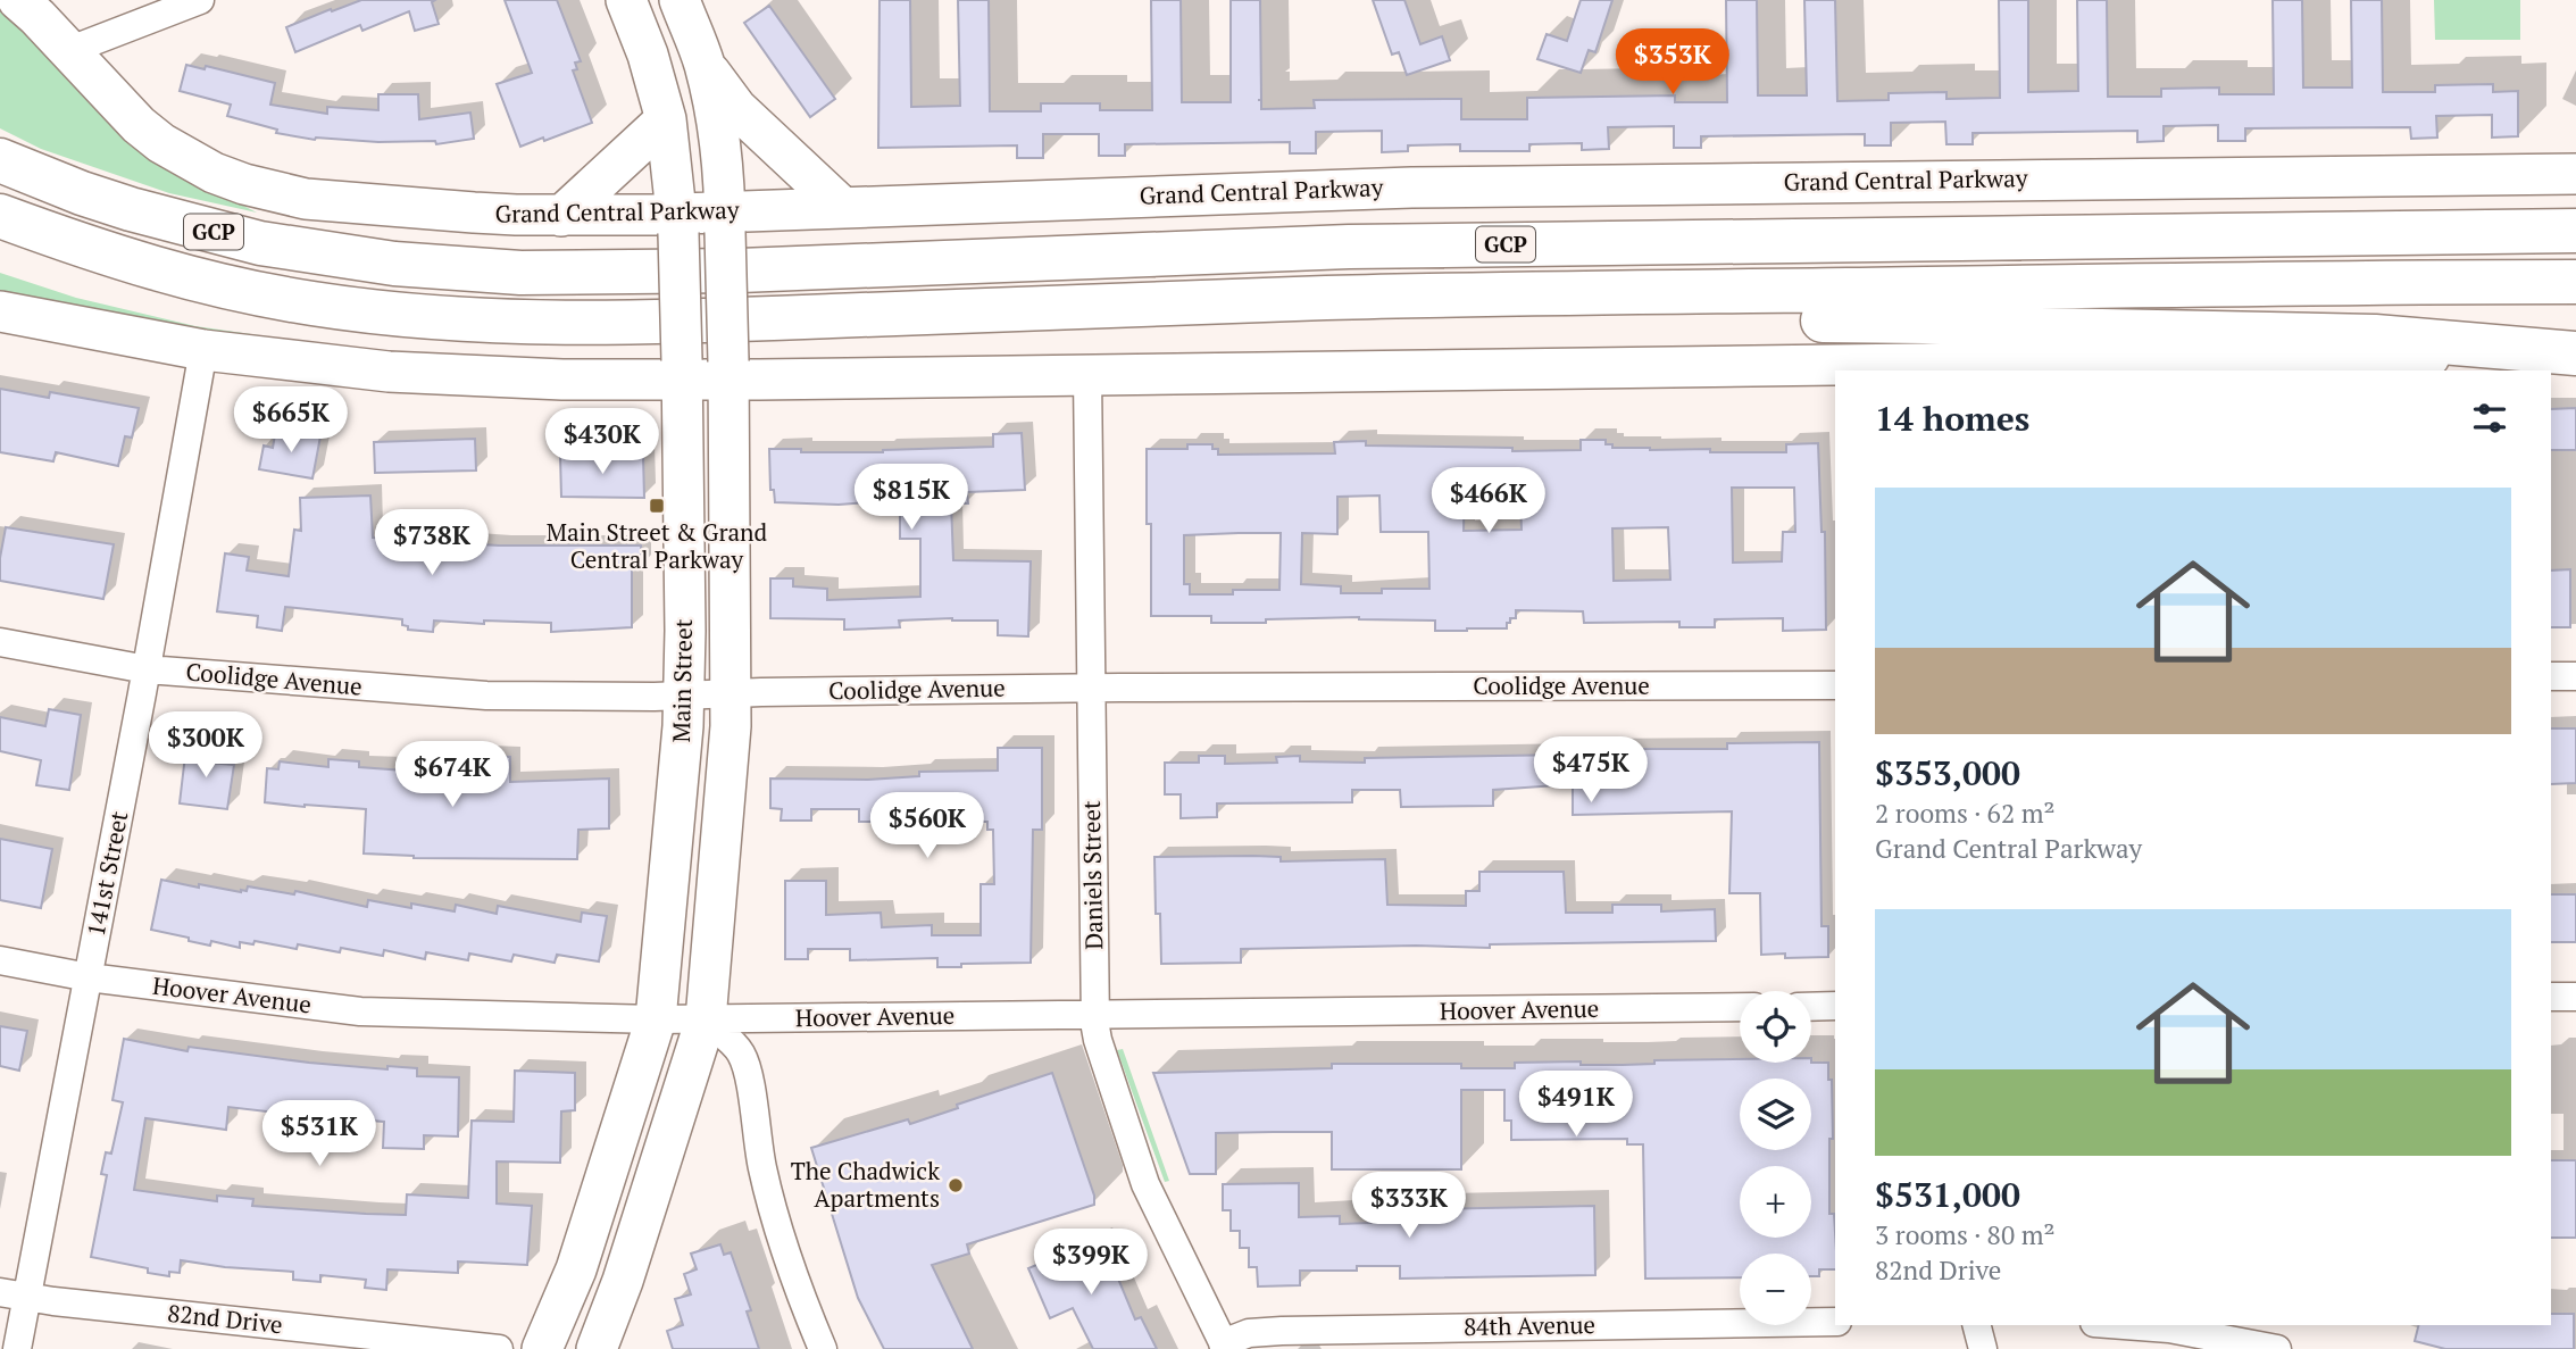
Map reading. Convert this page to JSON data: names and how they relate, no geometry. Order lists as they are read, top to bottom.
{
  "streets": {
    "highway": ["GCP"],
    "main road": ["Grand Central Parkway", "Main Street"],
    "street": [
      "Coolidge Avenue",
      "141st Street",
      "Daniels Street",
      "Hoover Avenue",
      "82nd Drive",
      "84th Avenue"
    ]
  },
  "crossings": [
    ["Grand Central Parkway", "Main Street"],
    ["Coolidge Avenue", "Main Street"],
    ["Coolidge Avenue", "141st Street"],
    ["Coolidge Avenue", "Daniels Street"],
    ["Main Street", "Hoover Avenue"],
    ["141st Street", "Hoover Avenue"],
    ["141st Street", "82nd Drive"],
    ["Daniels Street", "Hoover Avenue"],
    ["Daniels Street", "84th Avenue"]
  ],
  "places": {
    "transit": ["Main Street & Grand Central Parkway"],
    "other": ["The Chadwick Apartments"]
  },
  "page": {
    "price": [
      "$353K",
      "$665K",
      "$430K",
      "$815K",
      "$466K",
      "$738K",
      "$300K",
      "$475K",
      "$674K",
      "$560K",
      "$491K",
      "$531K",
      "$333K",
      "$399K"
    ],
    "heading": "14 homes",
    "list": [
      {
        "name": "$353,000",
        "note": "2 rooms · 62 m² · Grand Central Parkway"
      },
      {
        "name": "$531,000",
        "note": "3 rooms · 80 m² · 82nd Drive"
      }
    ],
    "map_buttons": ["+", "−"]
  }
}
